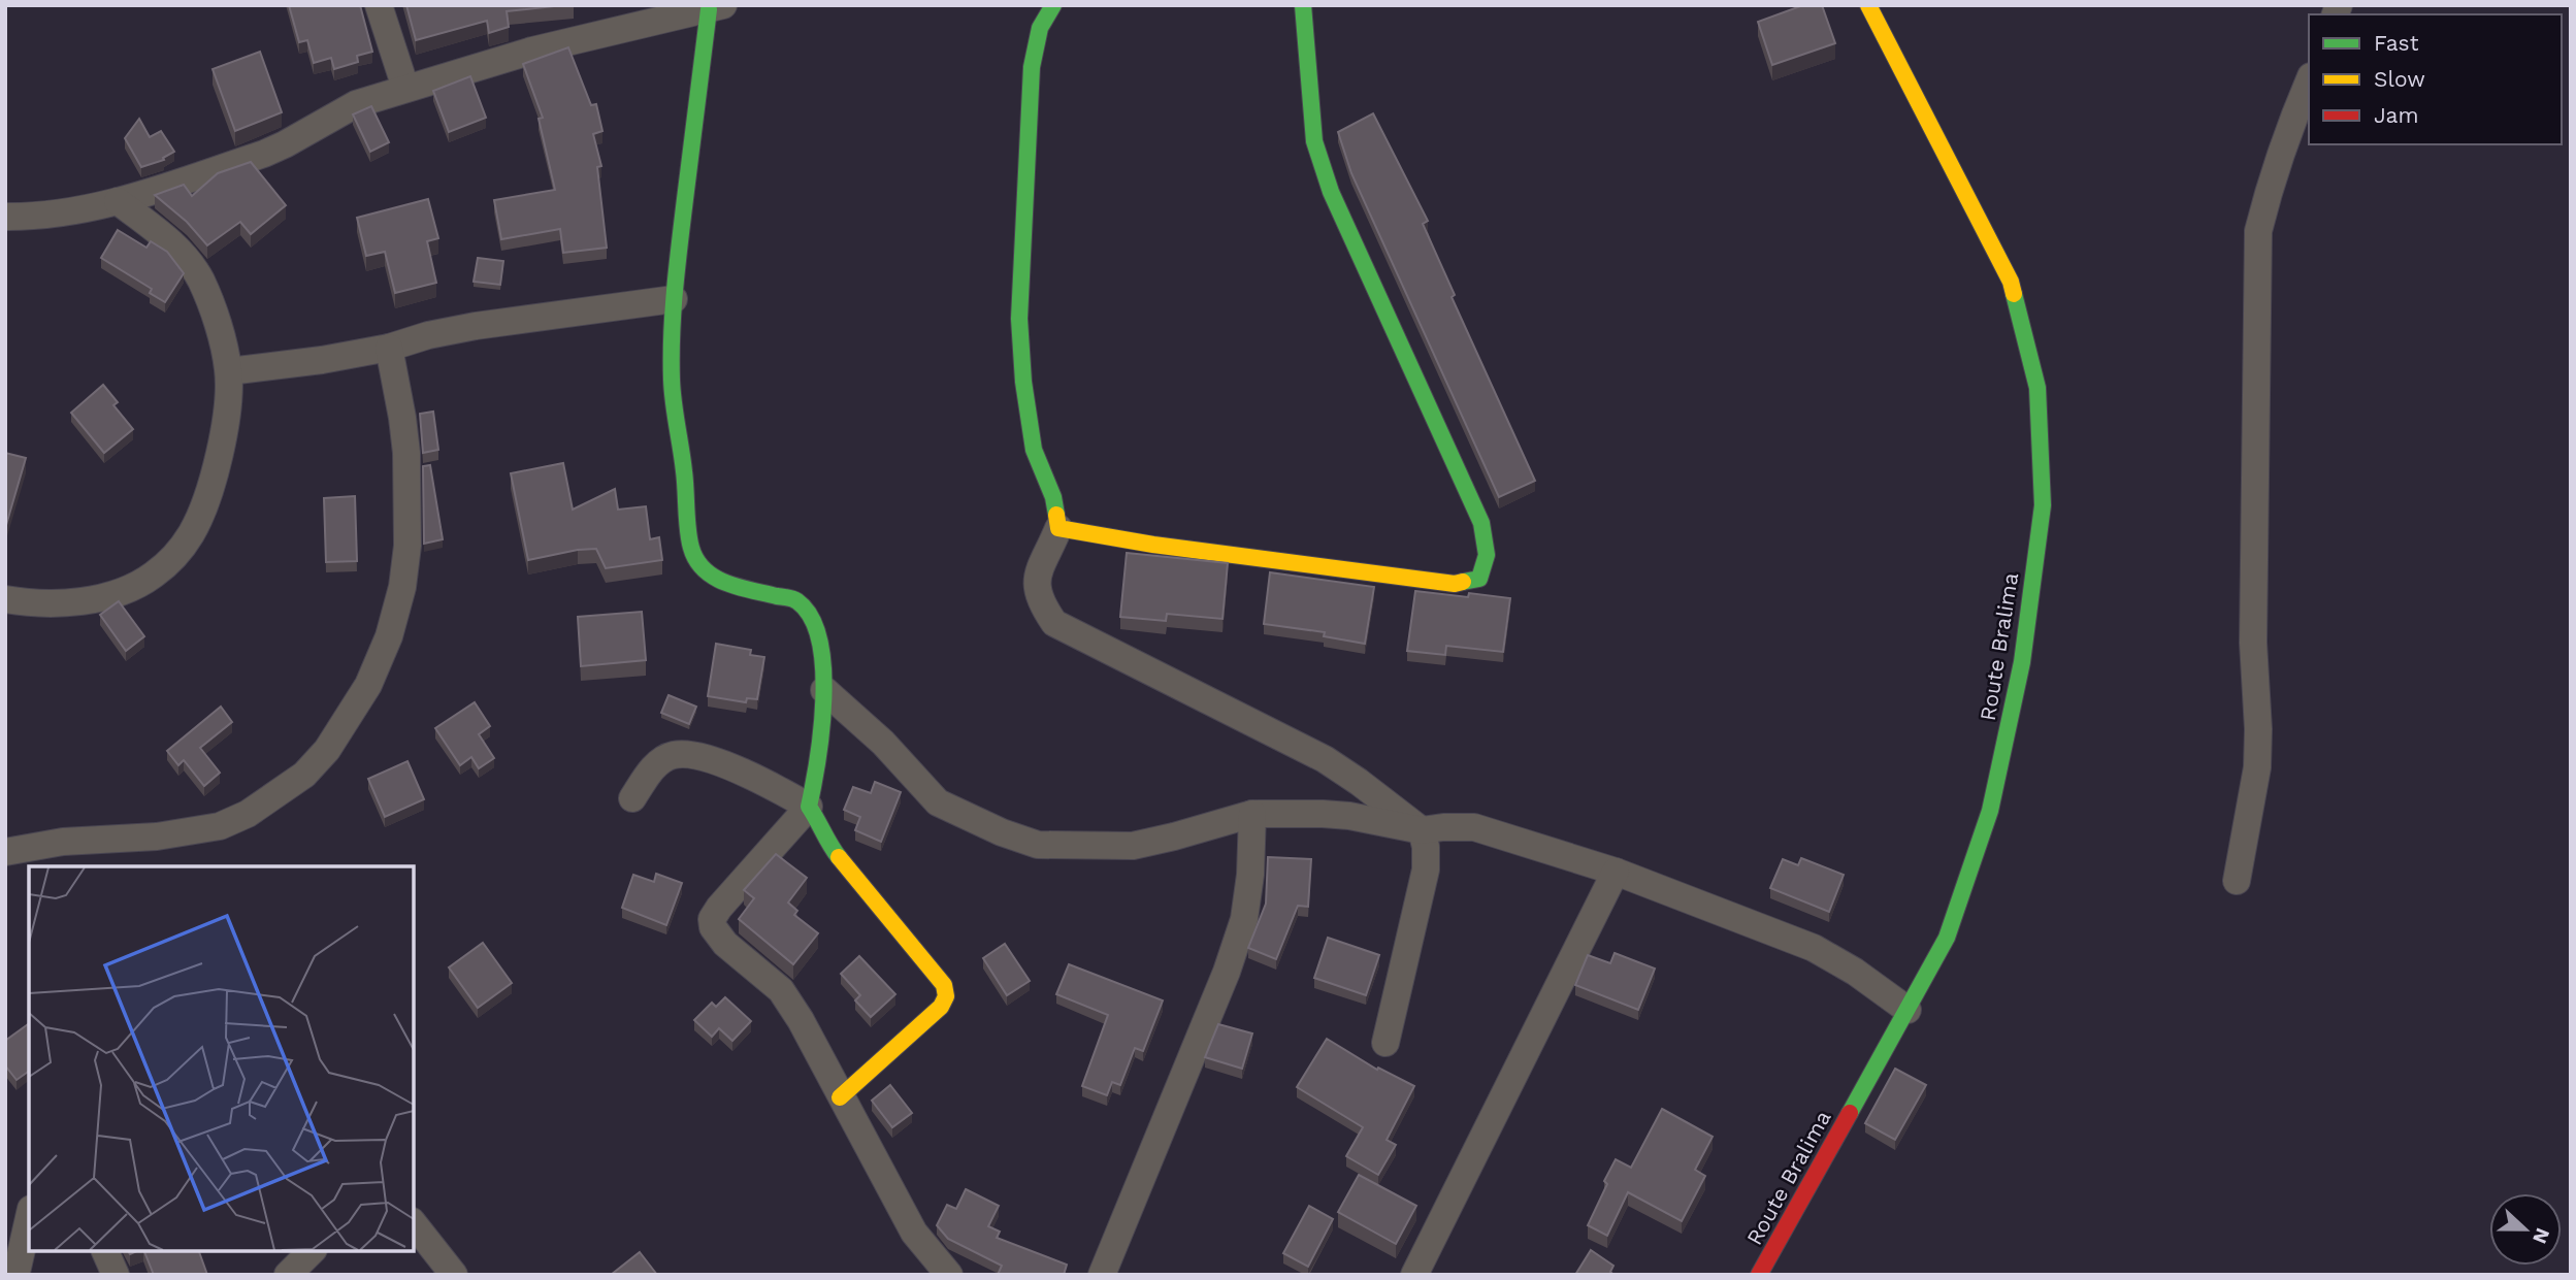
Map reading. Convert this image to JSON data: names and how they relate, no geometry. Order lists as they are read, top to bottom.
{
  "streets": {
    "street": ["Route Bralima"]
  },
  "legend": ["Fast", "Slow", "Jam"],
  "north": "right"
}
